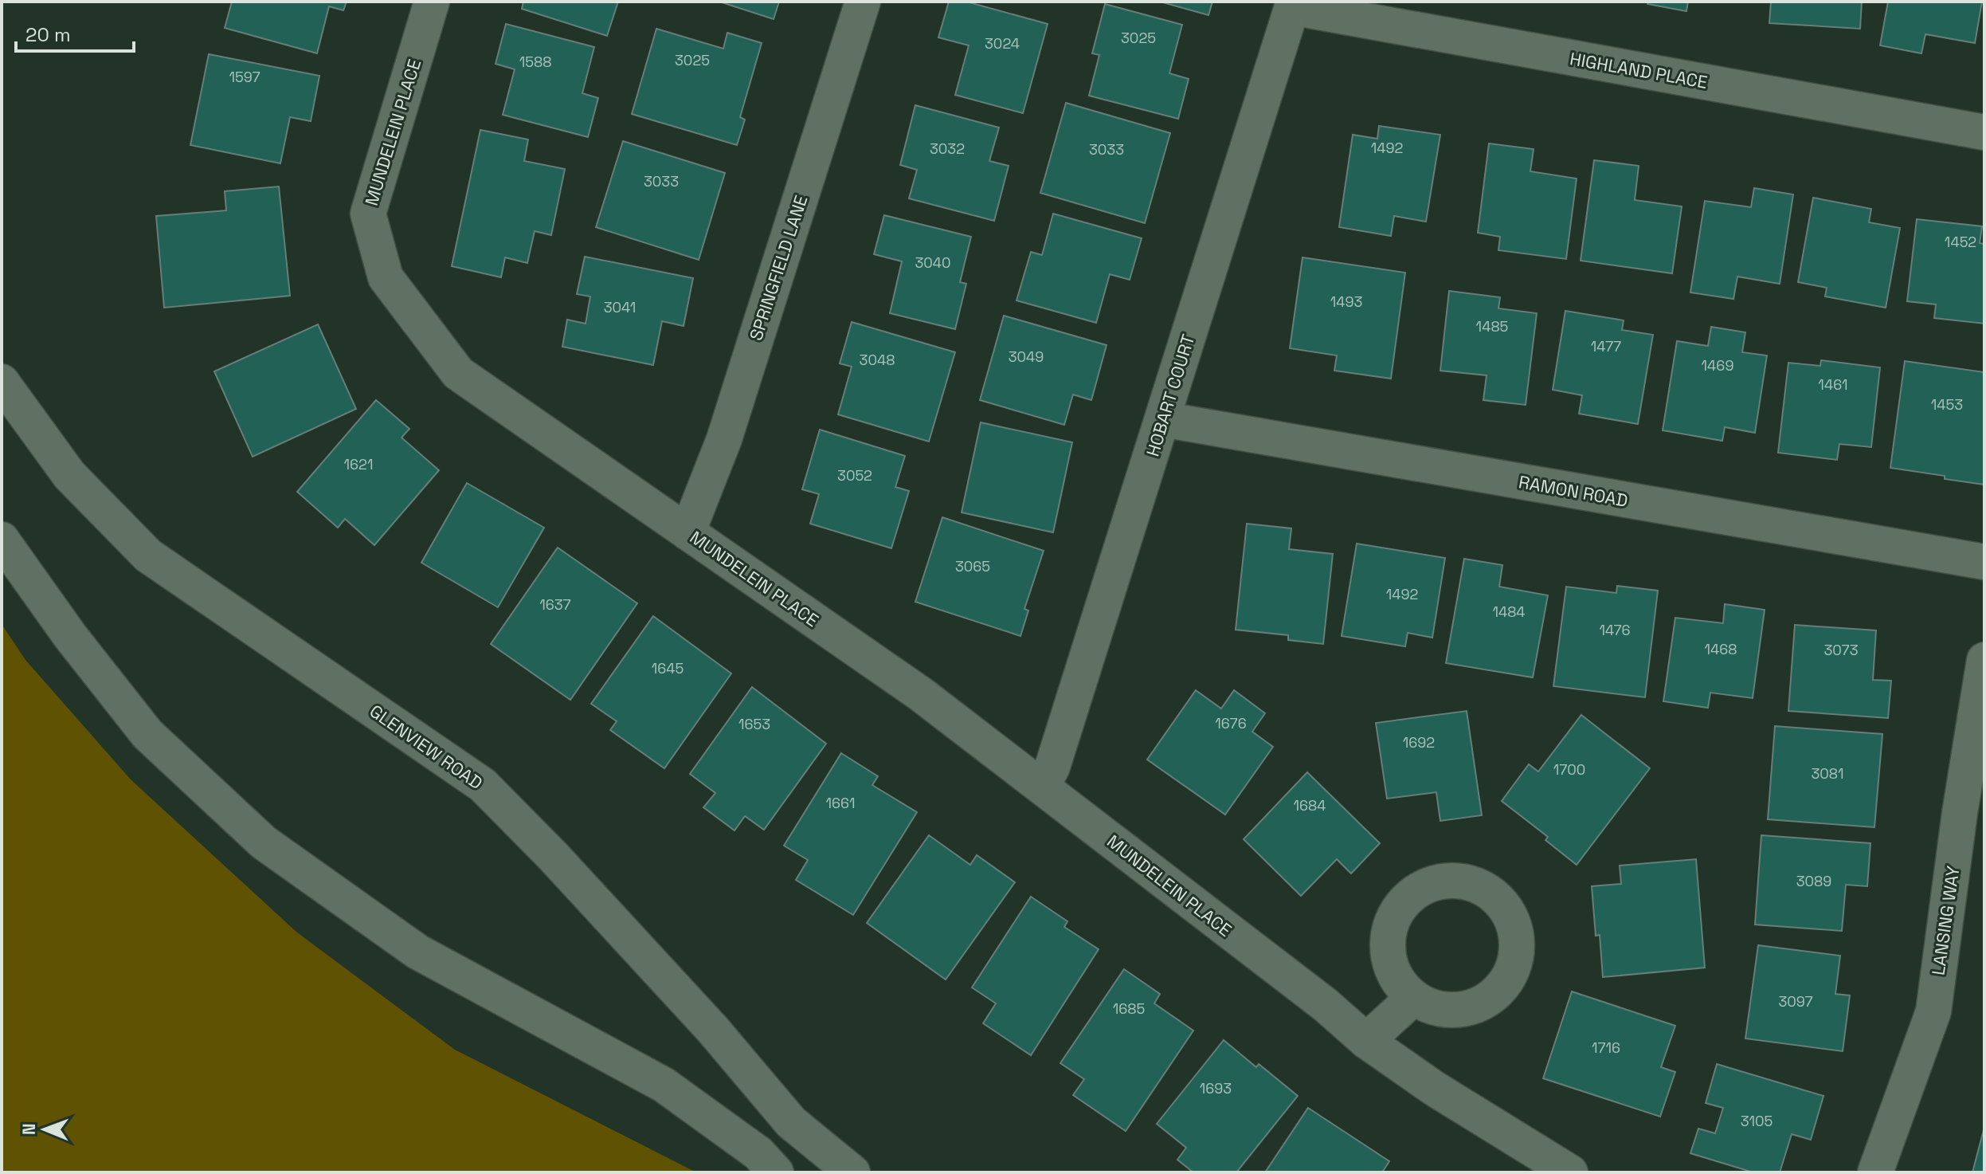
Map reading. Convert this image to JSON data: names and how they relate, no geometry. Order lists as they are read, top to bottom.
{
  "streets": {
    "street": [
      "HIGHLAND PLACE",
      "MUNDELEIN PLACE",
      "SPRINGFIELD LANE",
      "HOBART COURT",
      "RAMON ROAD",
      "GLENVIEW ROAD",
      "LANSING WAY"
    ]
  },
  "crossings": [
    ["HIGHLAND PLACE", "HOBART COURT"],
    ["MUNDELEIN PLACE", "SPRINGFIELD LANE"],
    ["MUNDELEIN PLACE", "HOBART COURT"],
    ["HOBART COURT", "RAMON ROAD"]
  ],
  "house_numbers": [
    "3025",
    "3024",
    "3025",
    "1588",
    "1597",
    "1492",
    "3032",
    "3033",
    "3033",
    "1452",
    "3040",
    "1493",
    "3041",
    "1485",
    "1477",
    "3049",
    "3048",
    "1469",
    "1461",
    "1453",
    "1621",
    "3052",
    "3065",
    "1492",
    "1637",
    "1484",
    "1476",
    "1468",
    "3073",
    "1645",
    "1676",
    "1653",
    "1692",
    "1700",
    "3081",
    "1661",
    "1684",
    "3089",
    "3097",
    "1685",
    "1716",
    "1693",
    "3105"
  ],
  "scale_bar": "20 m",
  "north": "left"
}
